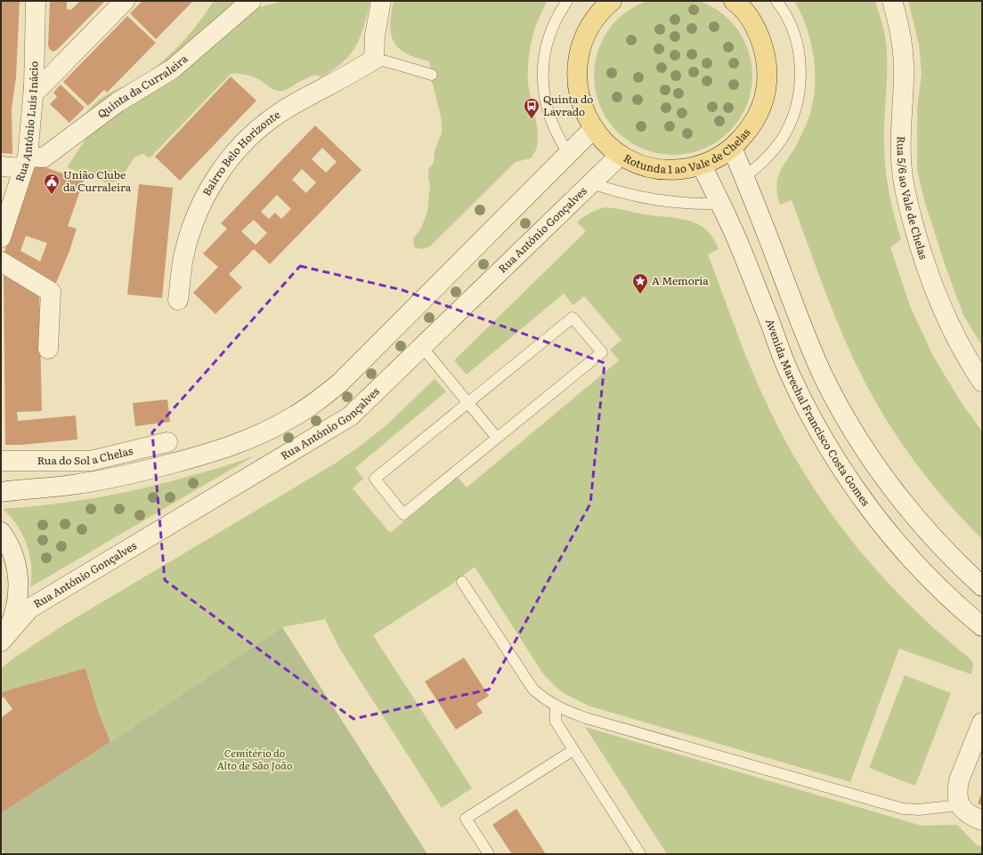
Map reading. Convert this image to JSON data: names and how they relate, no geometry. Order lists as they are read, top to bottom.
{
  "streets": {
    "main road": [
      "Quinta da Curraleira",
      "Rua António Luís Inácio",
      "Rotunda 1 ao Vale de Chelas",
      "Bairro Belo Horizonte",
      "Rua 5/6 ao Vale de Chelas",
      "Rua António Gonçalves",
      "Avenida Marechal Francisco Costa Gomes",
      "Rua do Sol a Chelas"
    ]
  },
  "crossings": [
    ["Quinta da Curraleira", "Rua António Luís Inácio"],
    ["Rotunda 1 ao Vale de Chelas", "Rua António Gonçalves"],
    ["Rotunda 1 ao Vale de Chelas", "Avenida Marechal Francisco Costa Gomes"]
  ],
  "parks": ["Cemitério do Alto de São João"],
  "places": {
    "bus stop": ["Quinta do Lavrado"],
    "public building": ["União Clube da Curraleira"],
    "place": ["A Memoria"]
  }
}
